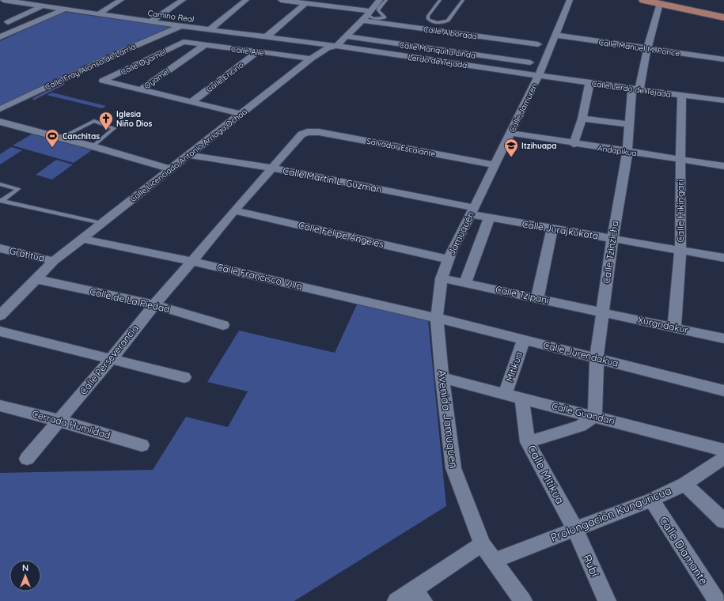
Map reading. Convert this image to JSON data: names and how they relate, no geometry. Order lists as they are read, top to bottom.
{
  "streets": {
    "street": [
      "Camino Real",
      "Calle Alborada",
      "Calle Manuel M. Ponce",
      "Calle Mariquita Linda",
      "Calle Aile",
      "Lerdo de Tejada",
      "Calle Oyamel",
      "Calle Fray Alonso de Larria",
      "Calle Encino",
      "Oyamel",
      "Calle Lerdo de Tejada",
      "Calle Jamuren",
      "Salvador Escalante",
      "Andapikua",
      "Calle Licenciado Antonio Arriaga Ochoa",
      "Calle Martín L. Guzmán",
      "Calle Hikingari",
      "Calle Jurajkukata",
      "Jamuquén",
      "Calle Felipe Ángeles",
      "Calle Tzinzicha",
      "Gratitud",
      "Calle Francisco Villa",
      "Calle Tzipani",
      "Calle de La Piedad",
      "Xurgndakur",
      "Calle Jurendakua",
      "Calle Perseverancia",
      "Mitikua",
      "Calle Guandari",
      "Avenida Jamuquen",
      "Cerrada Humildad",
      "Calle Mitikua",
      "Prolongación Kunguricua",
      "Calle Diamante",
      "Rubí"
    ]
  },
  "crossings": [
    ["Camino Real", "Lerdo de Tejada"],
    ["Camino Real", "Calle Fray Alonso de Larria"],
    ["Camino Real", "Calle Licenciado Antonio Arriaga Ochoa"],
    ["Calle Alborada", "Calle Licenciado Antonio Arriaga Ochoa"],
    ["Calle Manuel M. Ponce", "Calle Jamuren"],
    ["Calle Manuel M. Ponce", "Calle Tzinzicha"],
    ["Calle Mariquita Linda", "Calle Licenciado Antonio Arriaga Ochoa"],
    ["Calle Aile", "Calle Oyamel"],
    ["Calle Aile", "Calle Encino"],
    ["Calle Aile", "Oyamel"],
    ["Calle Aile", "Calle Licenciado Antonio Arriaga Ochoa"],
    ["Lerdo de Tejada", "Calle Lerdo de Tejada"],
    ["Lerdo de Tejada", "Calle Jamuren"],
    ["Lerdo de Tejada", "Calle Licenciado Antonio Arriaga Ochoa"],
    ["Calle Oyamel", "Oyamel"],
    ["Calle Lerdo de Tejada", "Calle Jamuren"],
    ["Calle Lerdo de Tejada", "Calle Hikingari"],
    ["Calle Lerdo de Tejada", "Calle Tzinzicha"],
    ["Calle Jamuren", "Salvador Escalante"],
    ["Calle Jamuren", "Andapikua"],
    ["Calle Jamuren", "Calle Martín L. Guzmán"],
    ["Calle Jamuren", "Calle Jurajkukata"],
    ["Calle Jamuren", "Jamuquén"],
    ["Salvador Escalante", "Calle Perseverancia"],
    ["Andapikua", "Calle Hikingari"],
    ["Andapikua", "Calle Tzinzicha"],
    ["Calle Licenciado Antonio Arriaga Ochoa", "Calle Martín L. Guzmán"],
    ["Calle Licenciado Antonio Arriaga Ochoa", "Gratitud"],
    ["Calle Licenciado Antonio Arriaga Ochoa", "Calle Francisco Villa"],
    ["Calle Licenciado Antonio Arriaga Ochoa", "Calle de La Piedad"],
    ["Calle Martín L. Guzmán", "Calle Jurajkukata"],
    ["Calle Martín L. Guzmán", "Jamuquén"],
    ["Calle Martín L. Guzmán", "Calle Perseverancia"],
    ["Calle Hikingari", "Calle Jurajkukata"],
    ["Calle Hikingari", "Xurgndakur"],
    ["Calle Jurajkukata", "Jamuquén"],
    ["Calle Jurajkukata", "Calle Tzinzicha"],
    ["Jamuquén", "Calle Felipe Ángeles"],
    ["Jamuquén", "Avenida Jamuquen"],
    ["Calle Felipe Ángeles", "Calle Perseverancia"],
    ["Calle Felipe Ángeles", "Avenida Jamuquen"],
    ["Calle Tzinzicha", "Calle Tzipani"],
    ["Calle Tzinzicha", "Xurgndakur"],
    ["Calle Tzinzicha", "Calle Jurendakua"],
    ["Calle Tzinzicha", "Calle Guandari"],
    ["Calle Francisco Villa", "Calle Jurendakua"],
    ["Calle Francisco Villa", "Calle Perseverancia"],
    ["Calle Francisco Villa", "Avenida Jamuquen"],
    ["Calle Tzipani", "Xurgndakur"],
    ["Calle Tzipani", "Avenida Jamuquen"],
    ["Calle de La Piedad", "Calle Perseverancia"],
    ["Calle Jurendakua", "Mitikua"],
    ["Calle Jurendakua", "Avenida Jamuquen"],
    ["Calle Perseverancia", "Cerrada Humildad"],
    ["Mitikua", "Calle Guandari"],
    ["Calle Guandari", "Avenida Jamuquen"],
    ["Calle Guandari", "Calle Mitikua"],
    ["Avenida Jamuquen", "Prolongación Kunguricua"],
    ["Calle Mitikua", "Prolongación Kunguricua"],
    ["Calle Mitikua", "Rubí"],
    ["Prolongación Kunguricua", "Calle Diamante"],
    ["Prolongación Kunguricua", "Rubí"]
  ],
  "places": {
    "church": ["Iglesia Niño Dios"],
    "sports": ["Canchitas"],
    "school or university": ["Itzihuapa"]
  },
  "north": "top"
}
